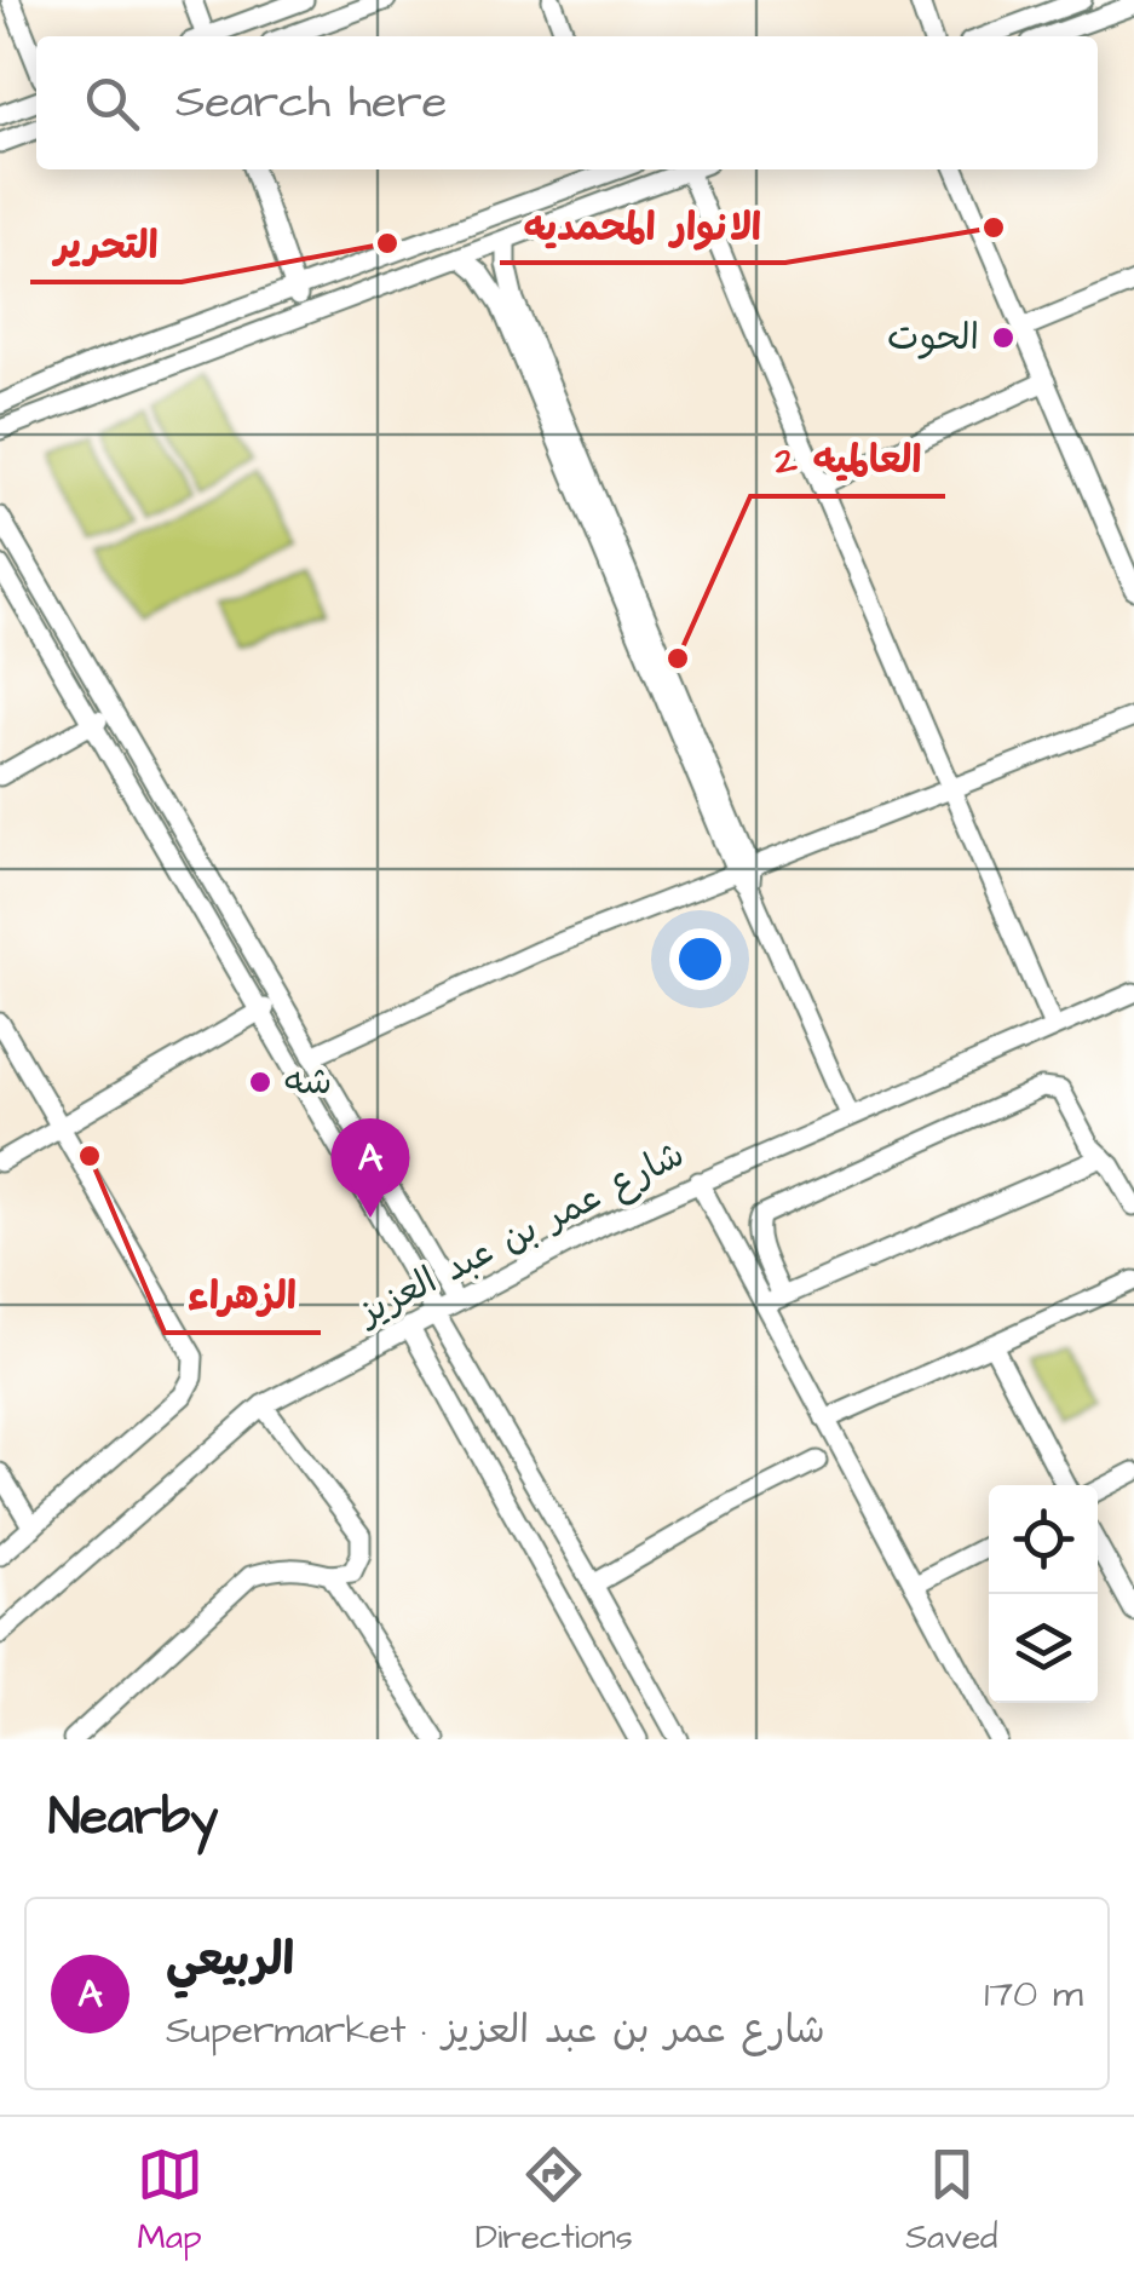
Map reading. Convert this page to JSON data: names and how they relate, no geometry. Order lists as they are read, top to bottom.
{
  "streets": {
    "street": ["شارع عمر بن عبد العزيز"]
  },
  "places": [
    "الانوار المحمديه",
    "التحرير",
    "الحوت",
    "العالميه 2",
    "شه",
    "الزهراء"
  ],
  "page": {
    "search": "Search here",
    "pins": "A",
    "heading": "Nearby",
    "list": [
      {
        "mark": "A",
        "name": "الربيعي",
        "note": "Supermarket · شارع عمر بن عبد العزيز",
        "value": "170 m"
      }
    ],
    "nav": ["Map", "Directions", "Saved"]
  }
}
